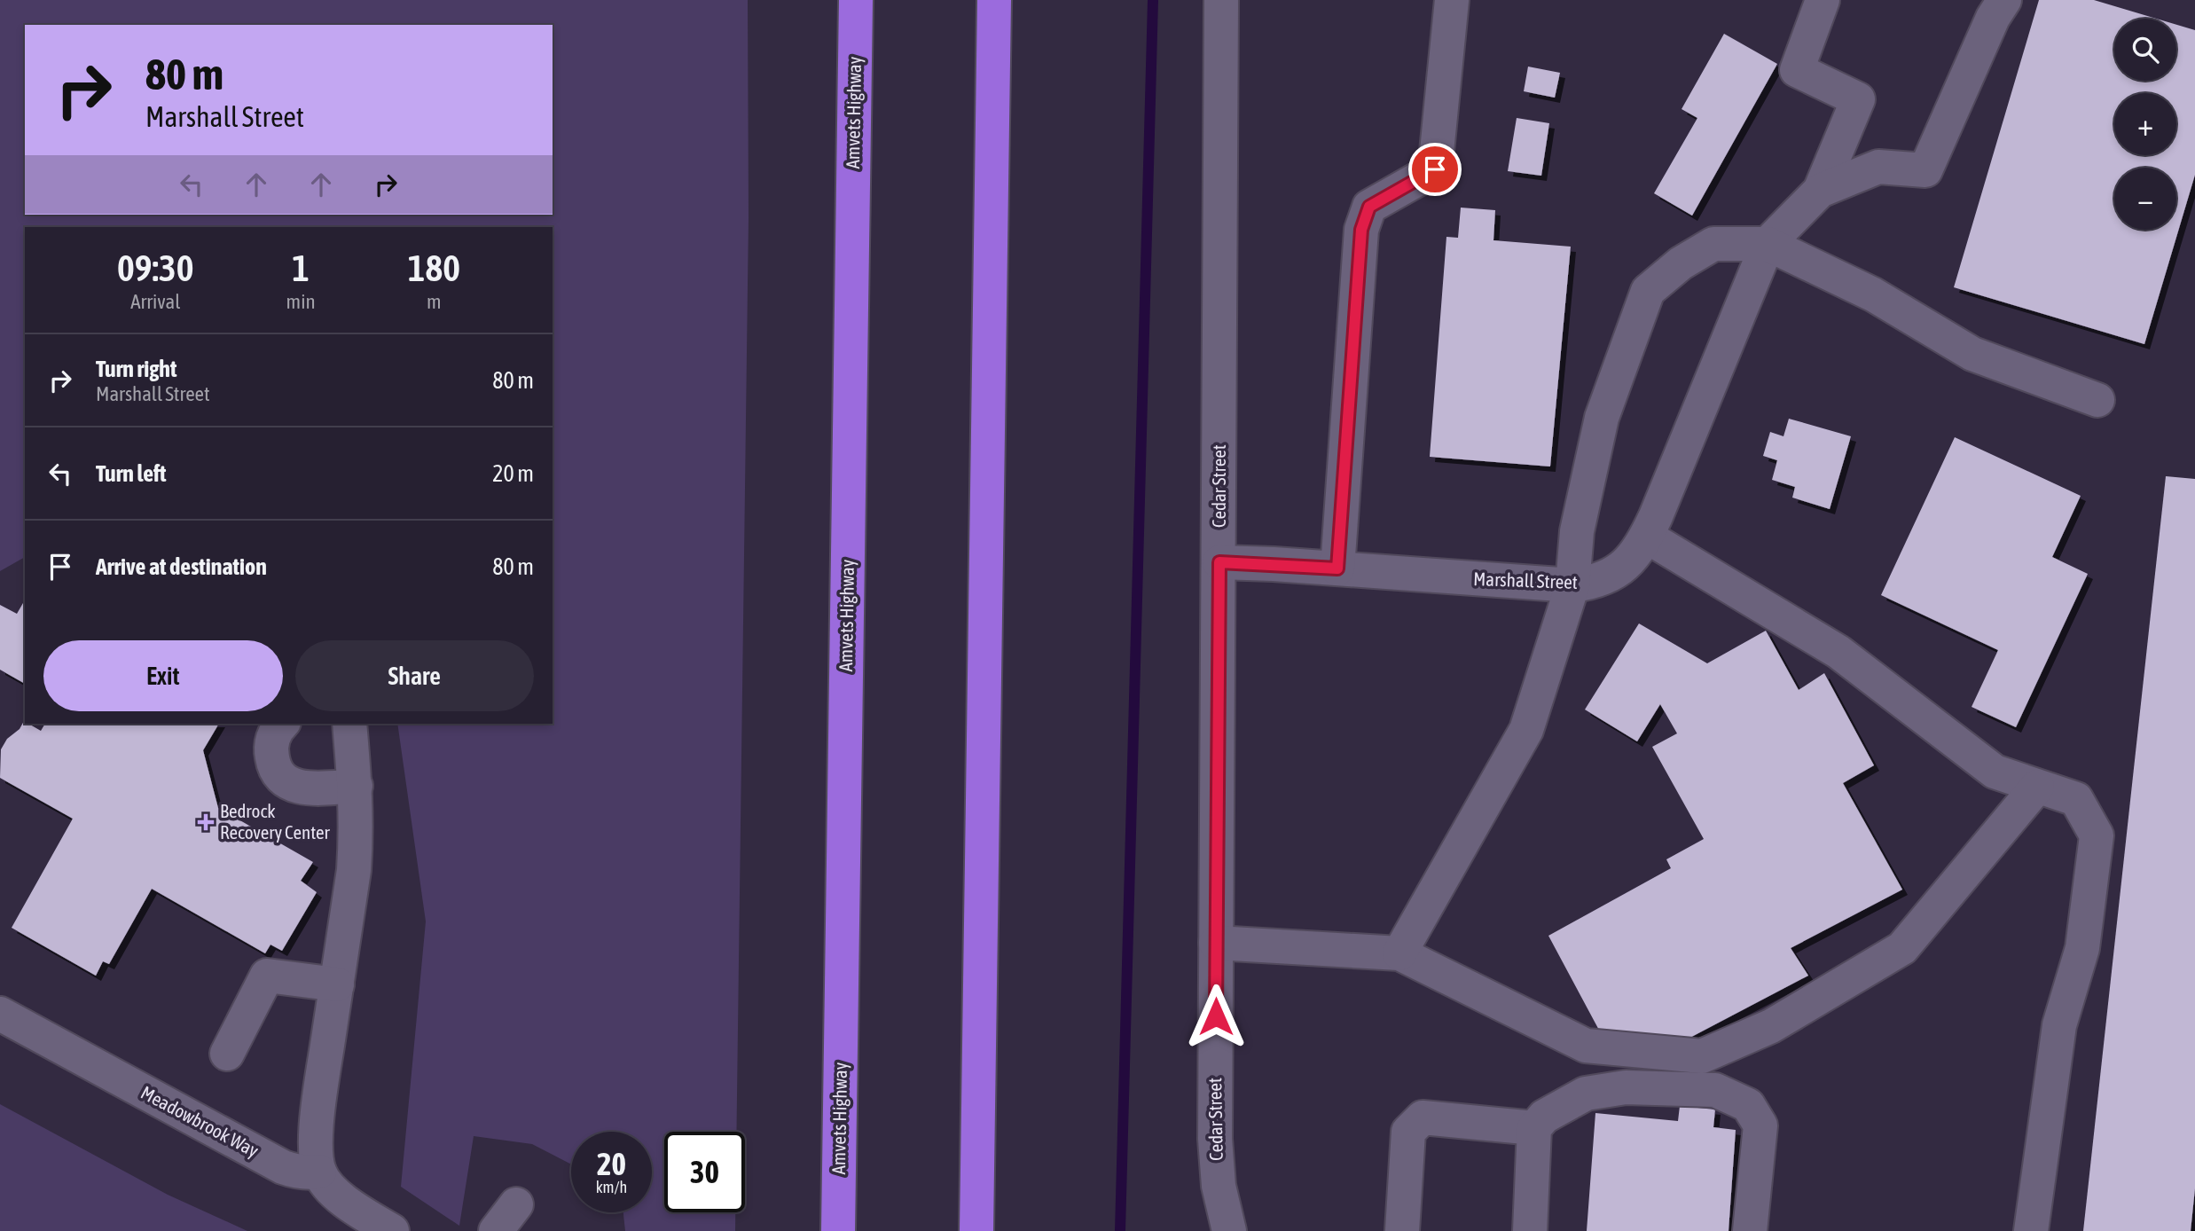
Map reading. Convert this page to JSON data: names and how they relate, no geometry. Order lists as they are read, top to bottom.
{
  "streets": {
    "highway": ["Amvets Highway"],
    "street": ["Cedar Street", "Marshall Street", "Meadowbrook Way"]
  },
  "crossings": [
    ["Cedar Street", "Marshall Street"]
  ],
  "places": {
    "health": ["Bedrock Recovery Center"]
  },
  "page": {
    "map_buttons": ["+", "−"],
    "turn": ["80 m", "Marshall Street"],
    "eta": [
      "09:30",
      "Arrival",
      "1",
      "min",
      "180",
      "m"
    ],
    "list": [
      {
        "name": "Turn right",
        "note": "Marshall Street",
        "value": "80 m"
      },
      {
        "name": "Turn left",
        "value": "20 m"
      },
      {
        "name": "Arrive at destination",
        "value": "80 m"
      }
    ],
    "buttons": ["Exit", "Share"],
    "speed": "20 km/h",
    "limit": "30"
  }
}
